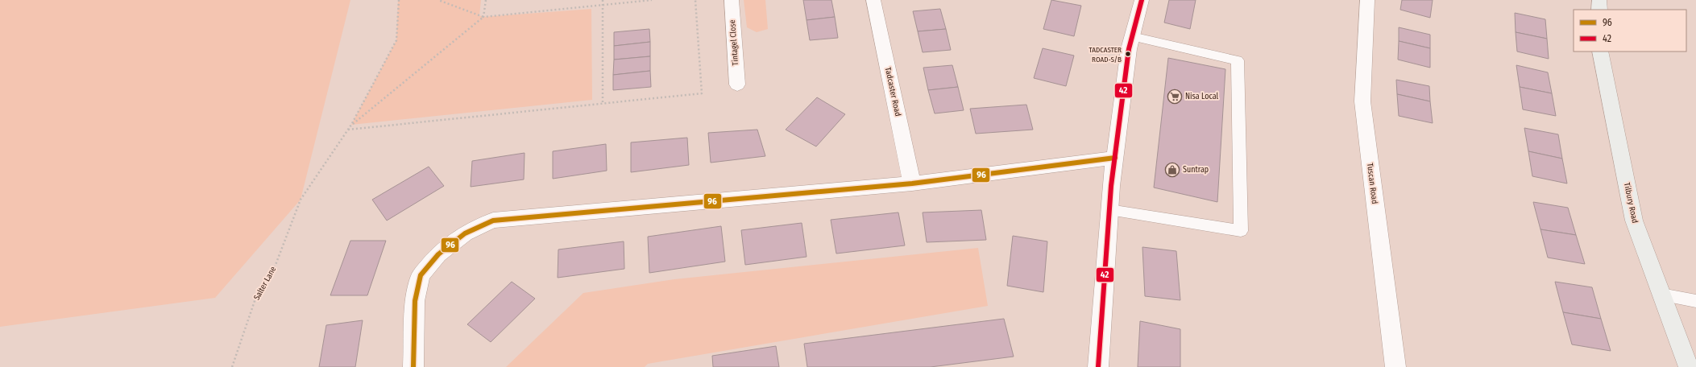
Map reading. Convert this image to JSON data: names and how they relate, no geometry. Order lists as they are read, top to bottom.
{
  "streets": {
    "street": [
      "Tintagel Close",
      "Tadcaster Road",
      "Tuscan Road",
      "Tilbury Road"
    ],
    "path": ["Salter Lane"]
  },
  "places": {
    "other": ["TADCASTER ROAD-S/B"],
    "supermarket": ["Nisa Local"],
    "shop": ["Suntrap"]
  },
  "lines": ["transit line 42", "transit line 96"],
  "legend": ["96", "42"]
}
